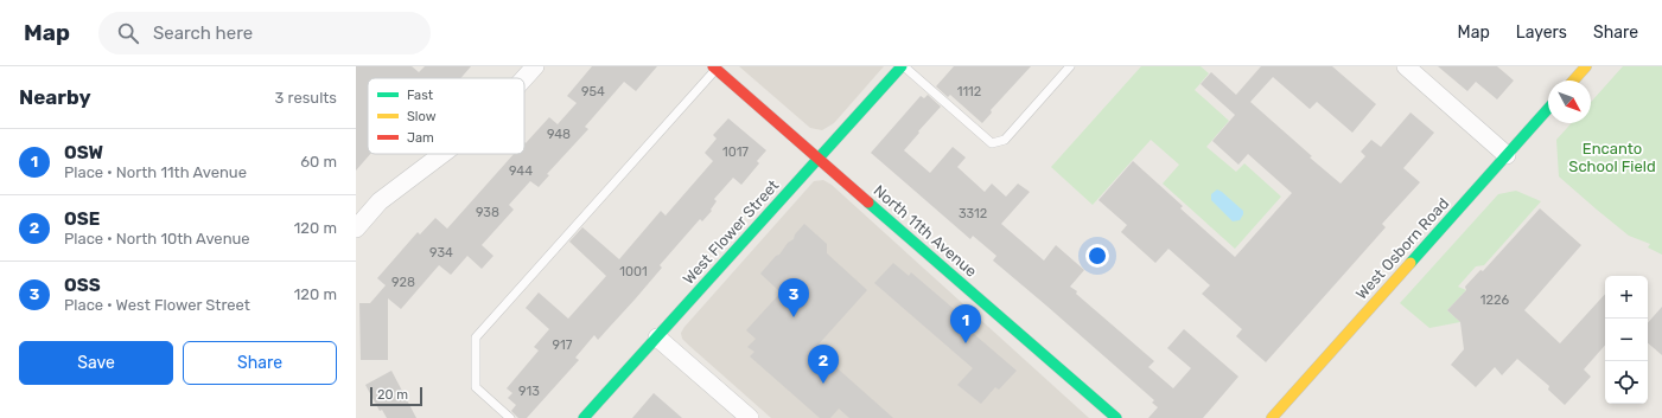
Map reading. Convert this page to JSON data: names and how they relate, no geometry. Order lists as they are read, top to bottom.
{
  "streets": {
    "street": ["North 11th Avenue", "West Flower Street", "West Osborn Road"]
  },
  "crossings": [
    ["North 11th Avenue", "West Flower Street"]
  ],
  "parks": ["Encanto School Field"],
  "house_numbers": [
    "954",
    "1112",
    "948",
    "1017",
    "944",
    "938",
    "3312",
    "934",
    "1001",
    "928",
    "1226",
    "917",
    "913"
  ],
  "legend": ["Fast", "Slow", "Jam"],
  "scale_bar": "20 m",
  "north": "bottom right",
  "page": {
    "header": "Map",
    "search": "Search here",
    "nav": ["Map", "Layers", "Share"],
    "heading": ["Nearby", "3 results"],
    "list": [
      {
        "mark": "1",
        "name": "OSW",
        "note": "Place · North 11th Avenue",
        "value": "60 m"
      },
      {
        "mark": "2",
        "name": "OSE",
        "note": "Place · North 10th Avenue",
        "value": "120 m"
      },
      {
        "mark": "3",
        "name": "OSS",
        "note": "Place · West Flower Street",
        "value": "120 m"
      }
    ],
    "map_buttons": ["+", "−"],
    "pins": ["3", "1", "2"],
    "buttons": ["Save", "Share"],
    "scale": "20 m"
  }
}
